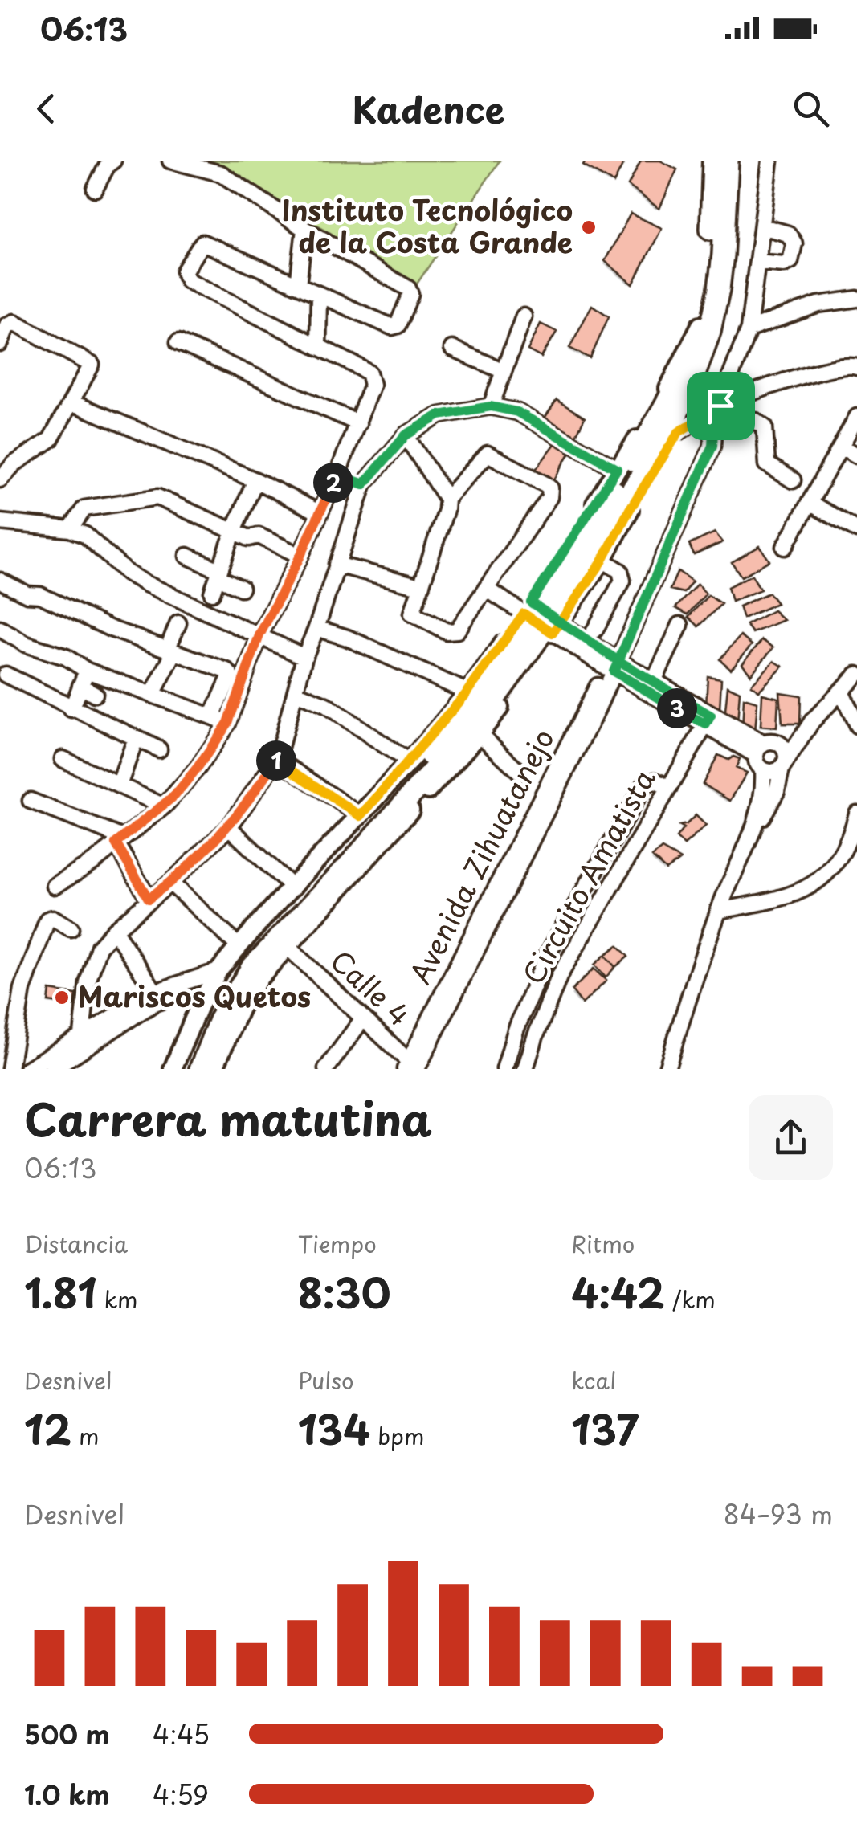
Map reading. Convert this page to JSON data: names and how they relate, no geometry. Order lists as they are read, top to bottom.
{
  "streets": {
    "street": ["Avenida Zihuatanejo", "Circuito Amatista", "Calle 4"]
  },
  "crossings": [
    ["Avenida Zihuatanejo", "Calle 4"]
  ],
  "places": ["Instituto Tecnológico de la Costa Grande", "Mariscos Quetos"],
  "page": {
    "status": "06:13",
    "header": "Kadence",
    "pins": ["2", "3", "1"],
    "heading": ["Carrera matutina", "06:13"],
    "stats": [
      ["Distancia", "1.81 km"],
      ["Tiempo", "8:30"],
      ["Ritmo", "4:42 /km"],
      ["Desnivel", "12 m"],
      ["Pulso", "134 bpm"],
      ["kcal", "137"]
    ],
    "chart": ["Desnivel", "84–93 m"],
    "list": [
      {
        "name": "500 m",
        "note": "4:45"
      },
      {
        "name": "1.0 km",
        "note": "4:59"
      }
    ]
  }
}
